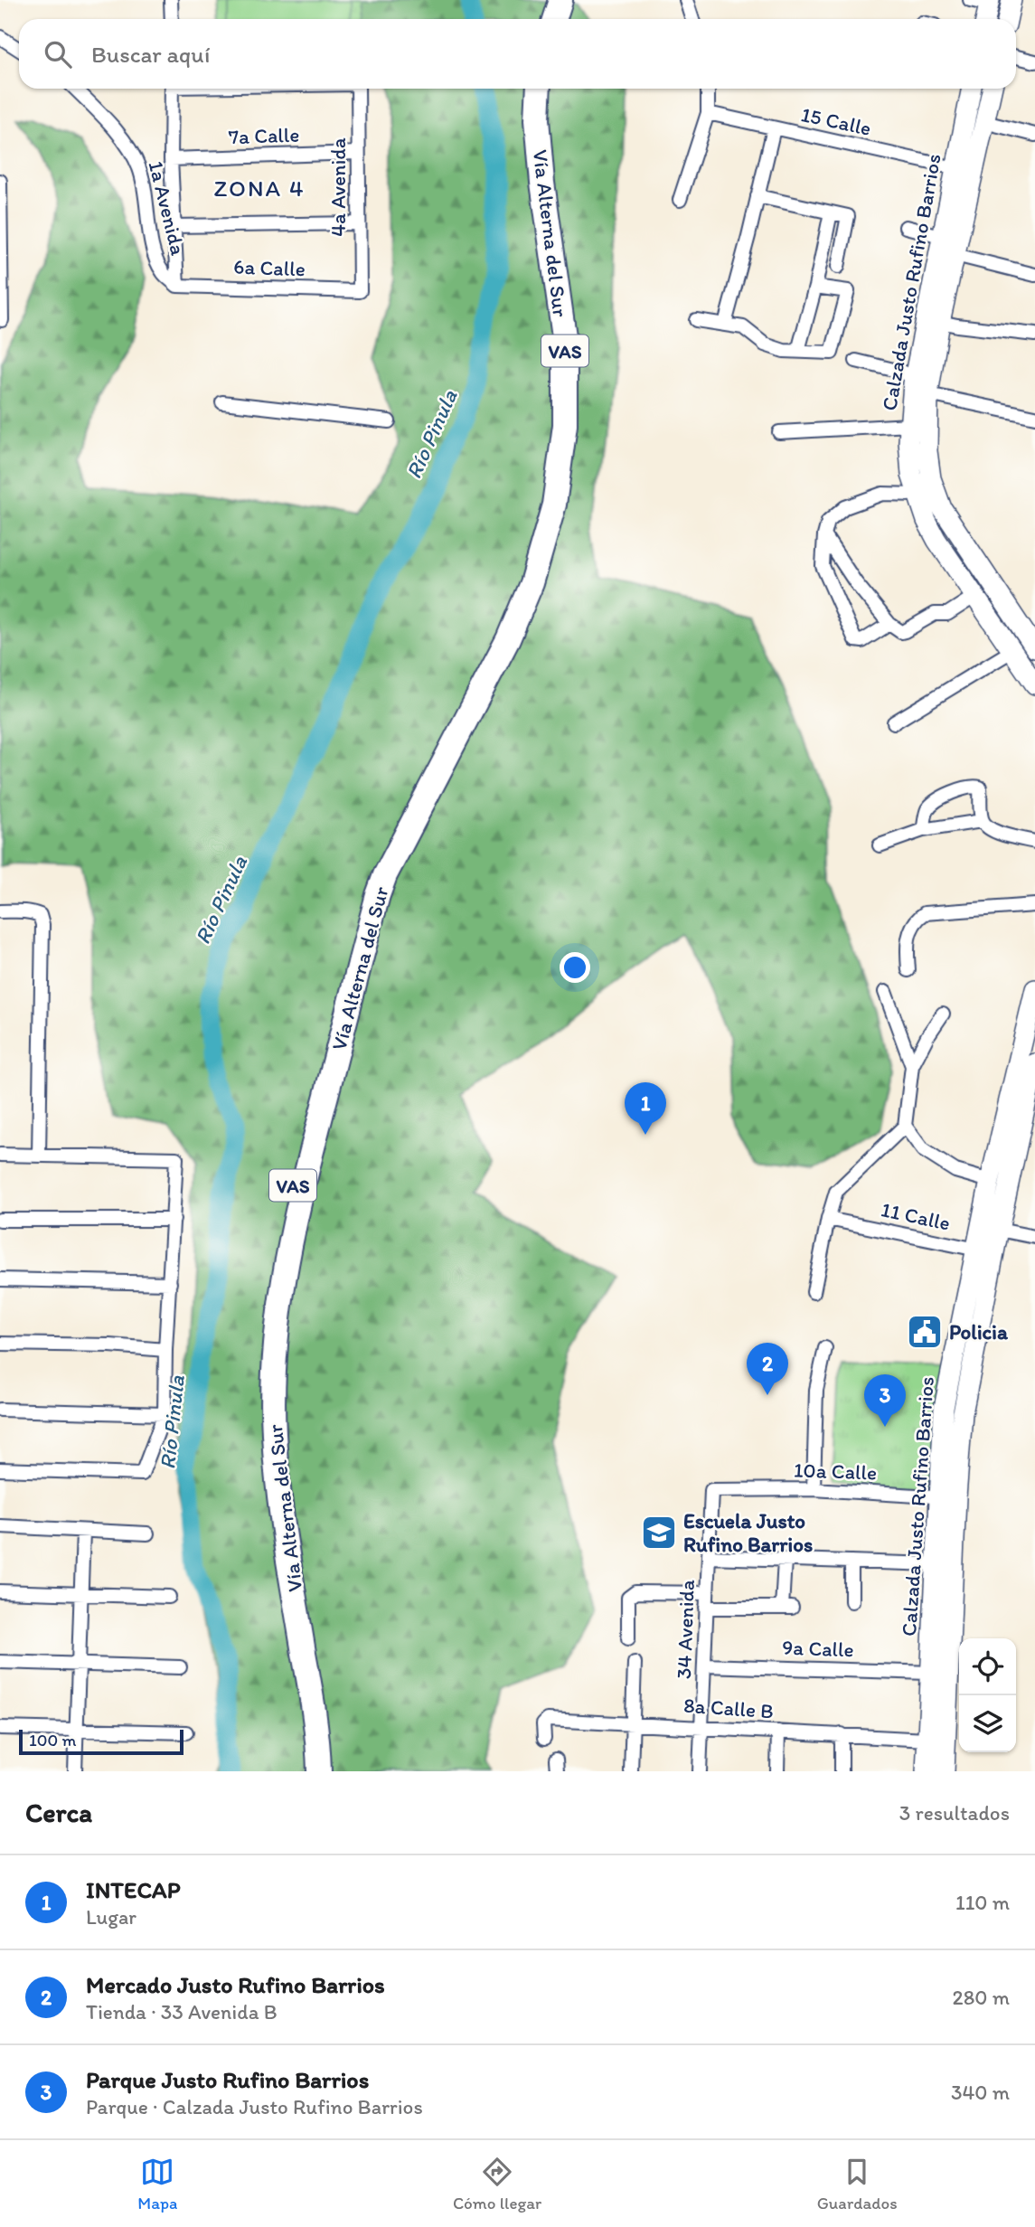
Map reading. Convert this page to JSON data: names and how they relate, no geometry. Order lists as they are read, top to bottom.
{
  "streets": {
    "highway": ["Vía Alterna del Sur", "VAS"],
    "street": [
      "15 Calle",
      "7a Calle",
      "4a Avenida",
      "1a Avenida",
      "6a Calle",
      "Calzada Justo Rufino Barrios",
      "11 Calle",
      "10a Calle",
      "34 Avenida",
      "9a Calle",
      "8a Calle B"
    ]
  },
  "crossings": [
    ["15 Calle", "Calzada Justo Rufino Barrios"],
    ["7a Calle", "4a Avenida"],
    ["4a Avenida", "6a Calle"],
    ["1a Avenida", "6a Calle"],
    ["Calzada Justo Rufino Barrios", "11 Calle"],
    ["Calzada Justo Rufino Barrios", "10a Calle"],
    ["Calzada Justo Rufino Barrios", "9a Calle"],
    ["Calzada Justo Rufino Barrios", "8a Calle B"],
    ["10a Calle", "34 Avenida"],
    ["34 Avenida", "9a Calle"],
    ["34 Avenida", "8a Calle B"]
  ],
  "districts": ["ZONA 4"],
  "water": ["Río Pinula"],
  "places": {
    "public building": ["Policia"],
    "school or university": ["Escuela Justo Rufino Barrios"]
  },
  "scale_bar": "100 m",
  "page": {
    "search": "Buscar aquí",
    "pins": ["1", "2", "3"],
    "scale": "100 m",
    "heading": ["Cerca", "3 resultados"],
    "list": [
      {
        "mark": "1",
        "name": "INTECAP",
        "note": "Lugar",
        "value": "110 m"
      },
      {
        "mark": "2",
        "name": "Mercado Justo Rufino Barrios",
        "note": "Tienda · 33 Avenida B",
        "value": "280 m"
      },
      {
        "mark": "3",
        "name": "Parque Justo Rufino Barrios",
        "note": "Parque · Calzada Justo Rufino Barrios",
        "value": "340 m"
      }
    ],
    "nav": ["Mapa", "Cómo llegar", "Guardados"]
  }
}
